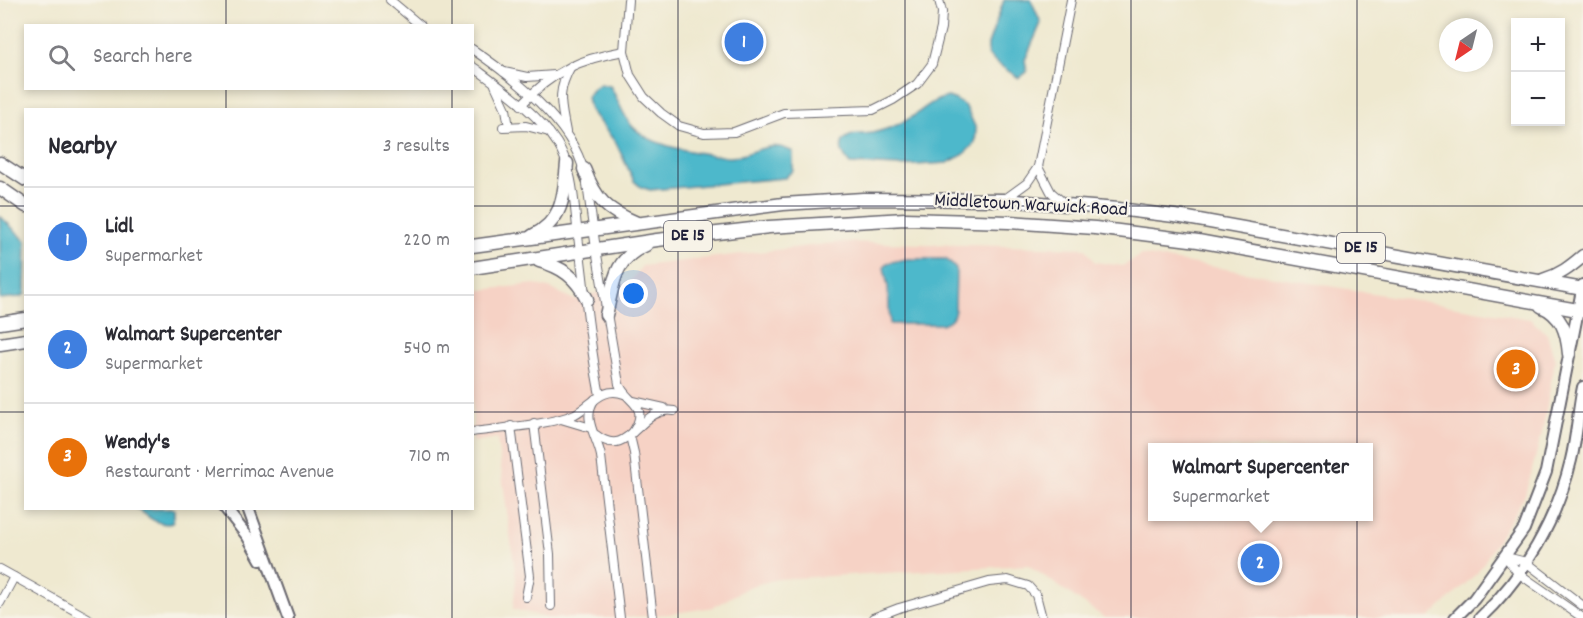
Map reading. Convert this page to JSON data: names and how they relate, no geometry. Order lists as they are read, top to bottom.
{
  "streets": {
    "main road": ["Middletown Warwick Road", "DE 15"]
  },
  "north": "bottom left",
  "page": {
    "map_buttons": ["+", "−"],
    "pins": ["1", "3", "2"],
    "search": "Search here",
    "heading": ["Nearby", "3 results"],
    "list": [
      {
        "mark": "1",
        "name": "Lidl",
        "note": "Supermarket",
        "value": "220 m"
      },
      {
        "mark": "2",
        "name": "Walmart Supercenter",
        "note": "Supermarket",
        "value": "540 m"
      },
      {
        "mark": "3",
        "name": "Wendy's",
        "note": "Restaurant · Merrimac Avenue",
        "value": "710 m"
      }
    ],
    "popup": ["Walmart Supercenter", "Supermarket"]
  }
}
